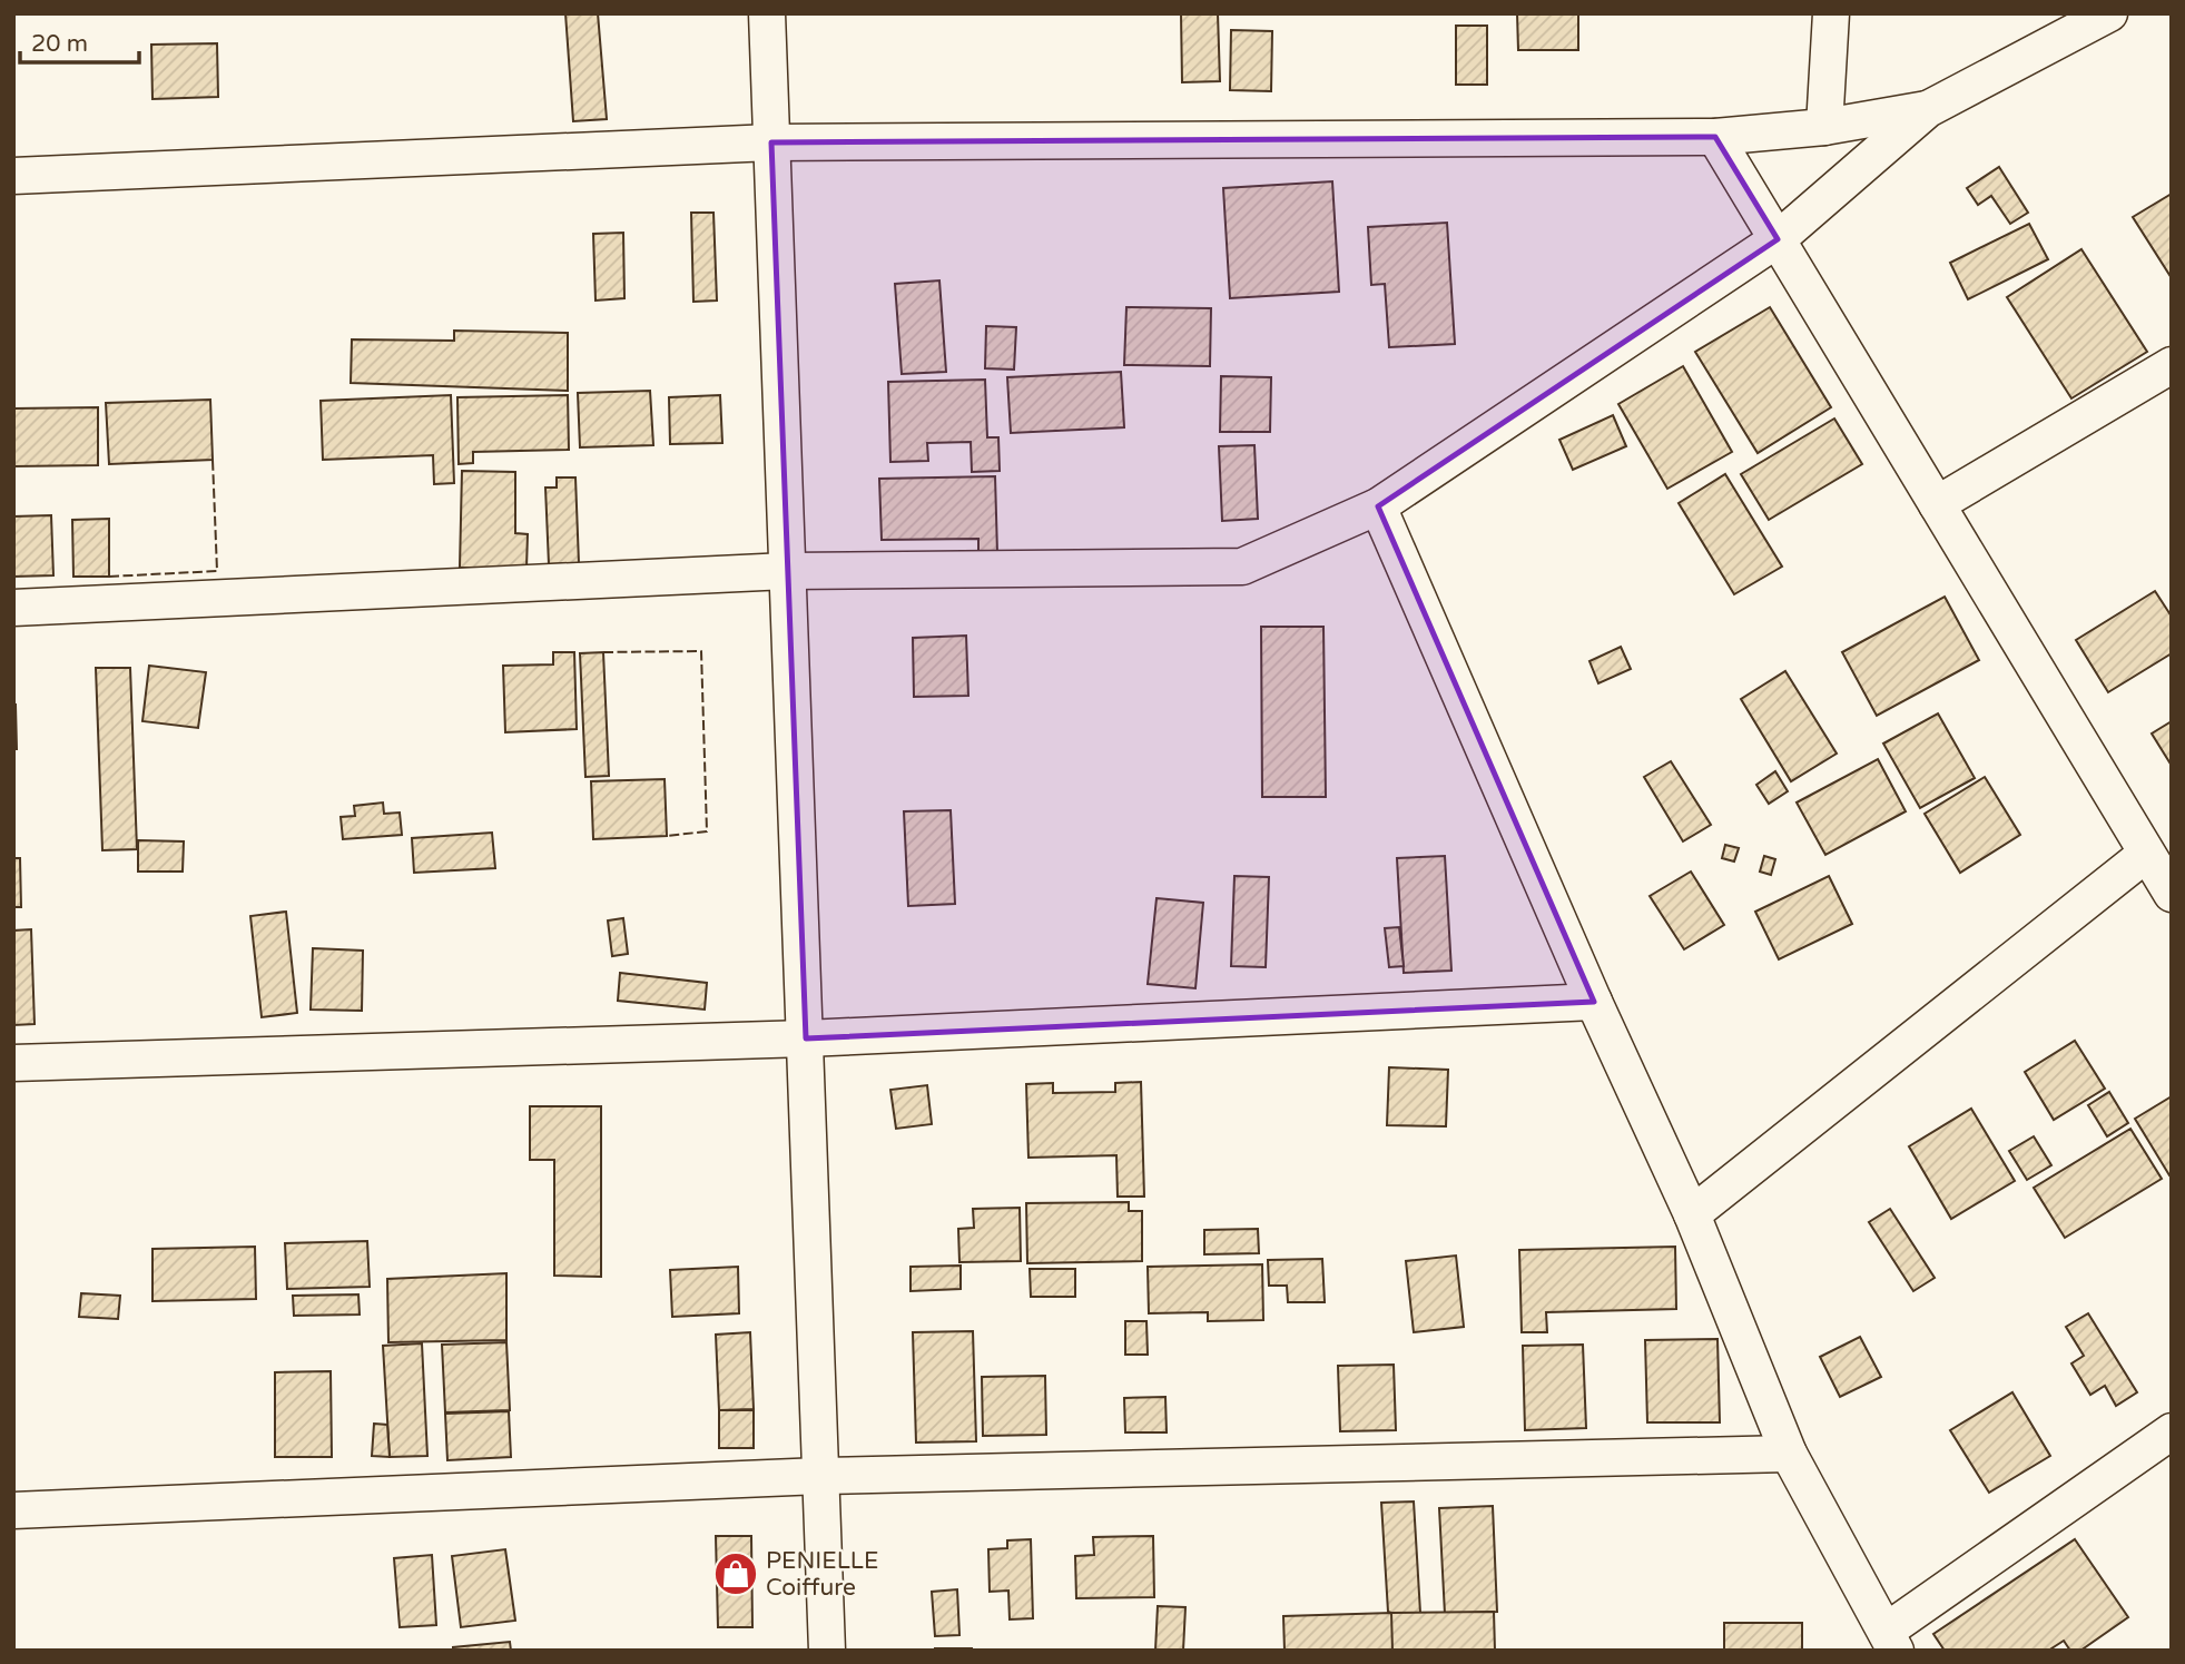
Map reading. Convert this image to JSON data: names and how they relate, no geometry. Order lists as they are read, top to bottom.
{
  "places": {
    "shop": ["PENIELLE Coiffure"]
  },
  "scale_bar": "20 m"
}
